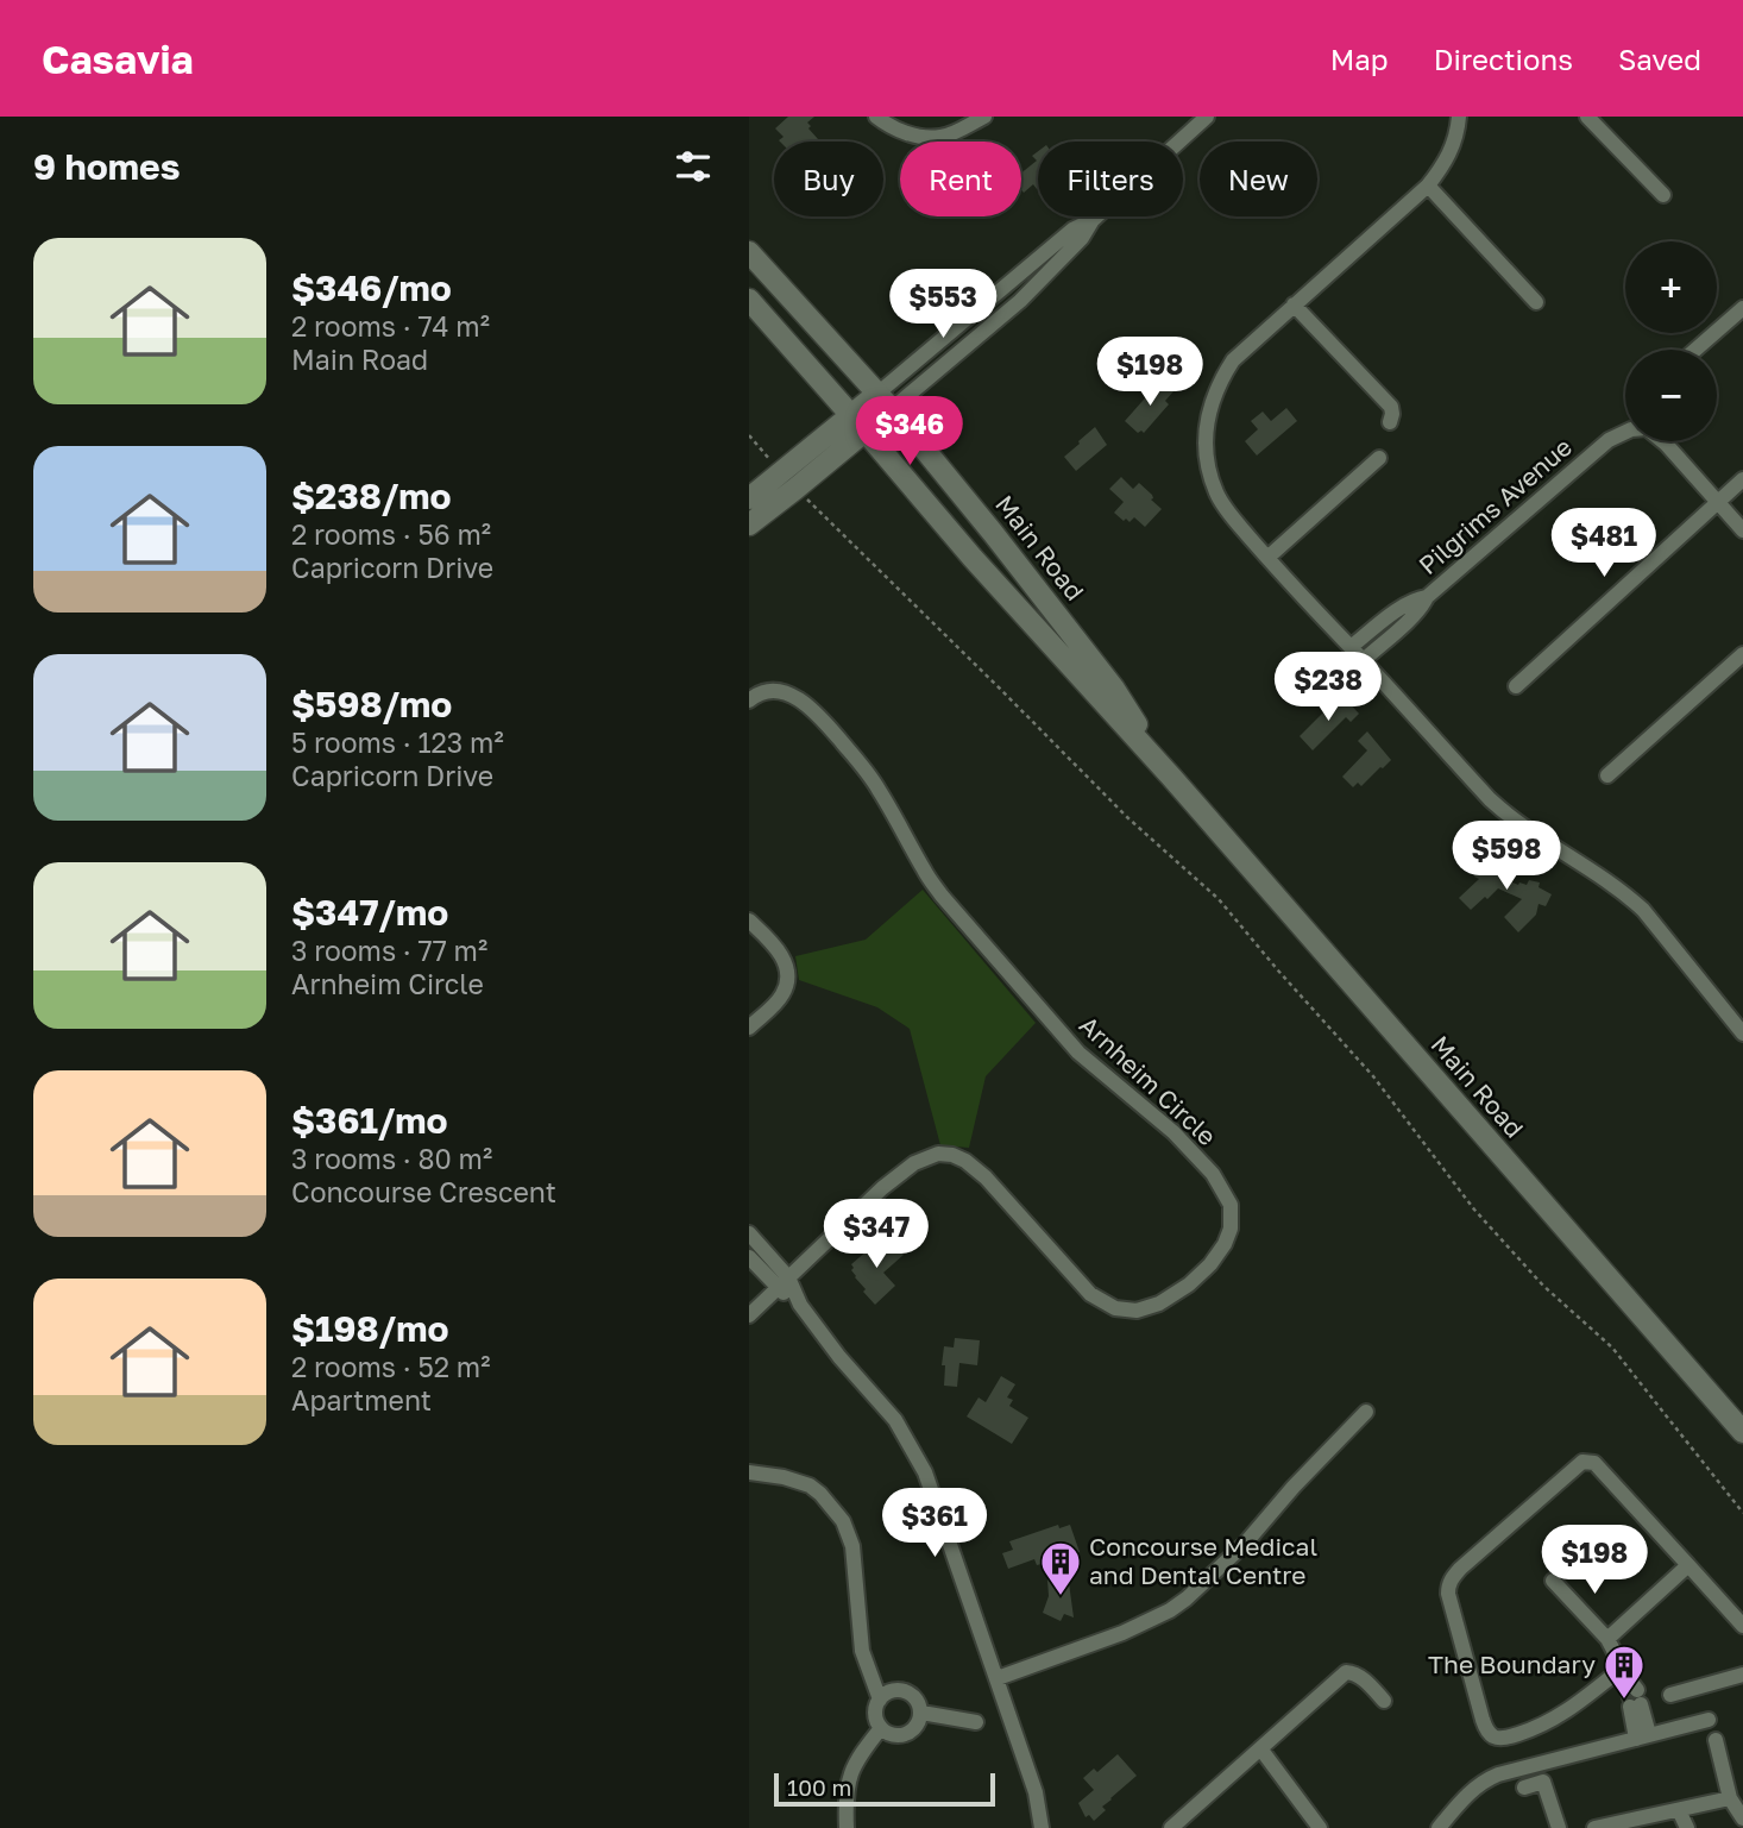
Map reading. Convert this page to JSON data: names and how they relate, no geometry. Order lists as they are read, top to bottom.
{
  "streets": {
    "main road": ["Main Road"],
    "street": ["Pilgrims Avenue", "Arnheim Circle"]
  },
  "places": {
    "building": ["Concourse Medical and Dental Centre", "The Boundary"]
  },
  "scale_bar": "100 m",
  "page": {
    "header": "Casavia",
    "nav": ["Map", "Directions", "Saved"],
    "heading": "9 homes",
    "chip": [
      "Buy",
      "Rent",
      "Filters",
      "New"
    ],
    "list": [
      {
        "name": "$346/mo",
        "note": "2 rooms · 74 m² · Main Road"
      },
      {
        "name": "$238/mo",
        "note": "2 rooms · 56 m² · Capricorn Drive"
      },
      {
        "name": "$598/mo",
        "note": "5 rooms · 123 m² · Capricorn Drive"
      },
      {
        "name": "$347/mo",
        "note": "3 rooms · 77 m² · Arnheim Circle"
      },
      {
        "name": "$361/mo",
        "note": "3 rooms · 80 m² · Concourse Crescent"
      },
      {
        "name": "$198/mo",
        "note": "2 rooms · 52 m² · Apartment"
      }
    ],
    "map_buttons": ["+", "−"],
    "price": [
      "$553",
      "$198",
      "$346",
      "$481",
      "$238",
      "$598",
      "$347",
      "$361",
      "$198"
    ],
    "scale": "100 m"
  }
}
